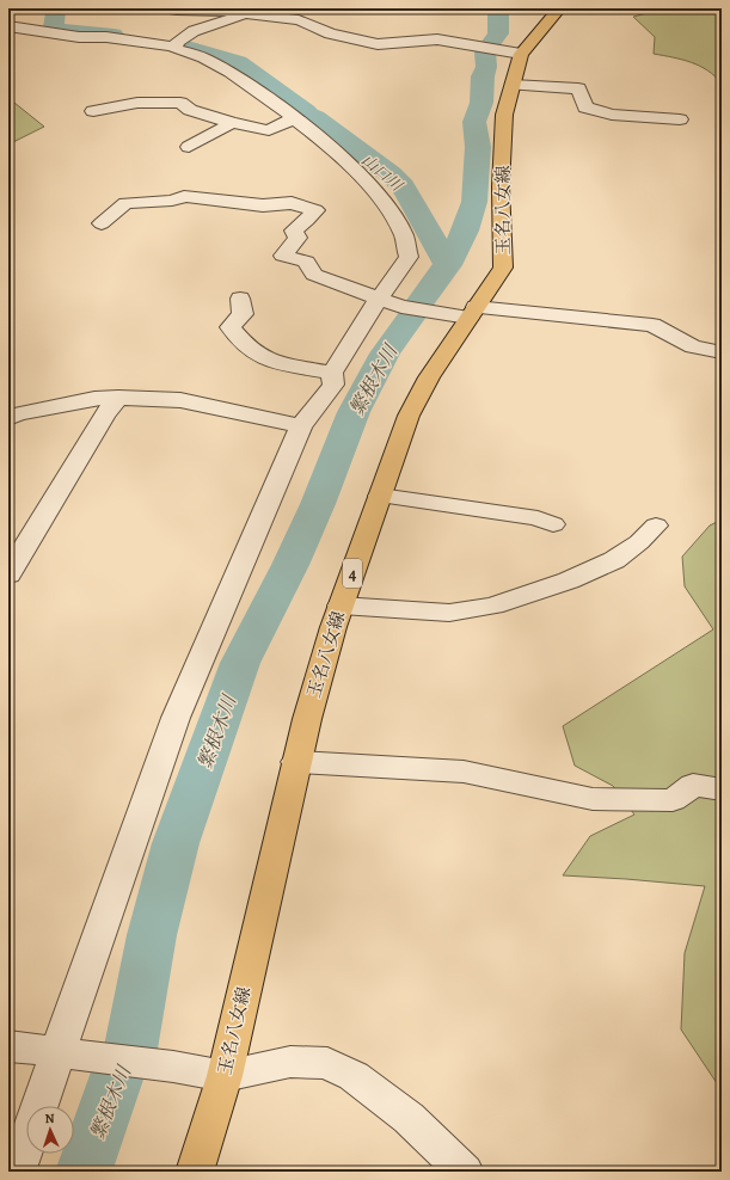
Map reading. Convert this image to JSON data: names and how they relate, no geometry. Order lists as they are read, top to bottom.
{
  "streets": {
    "main road": ["玉名八女線", "4"]
  },
  "water": ["山口川", "繁根木川"],
  "north": "top"
}
